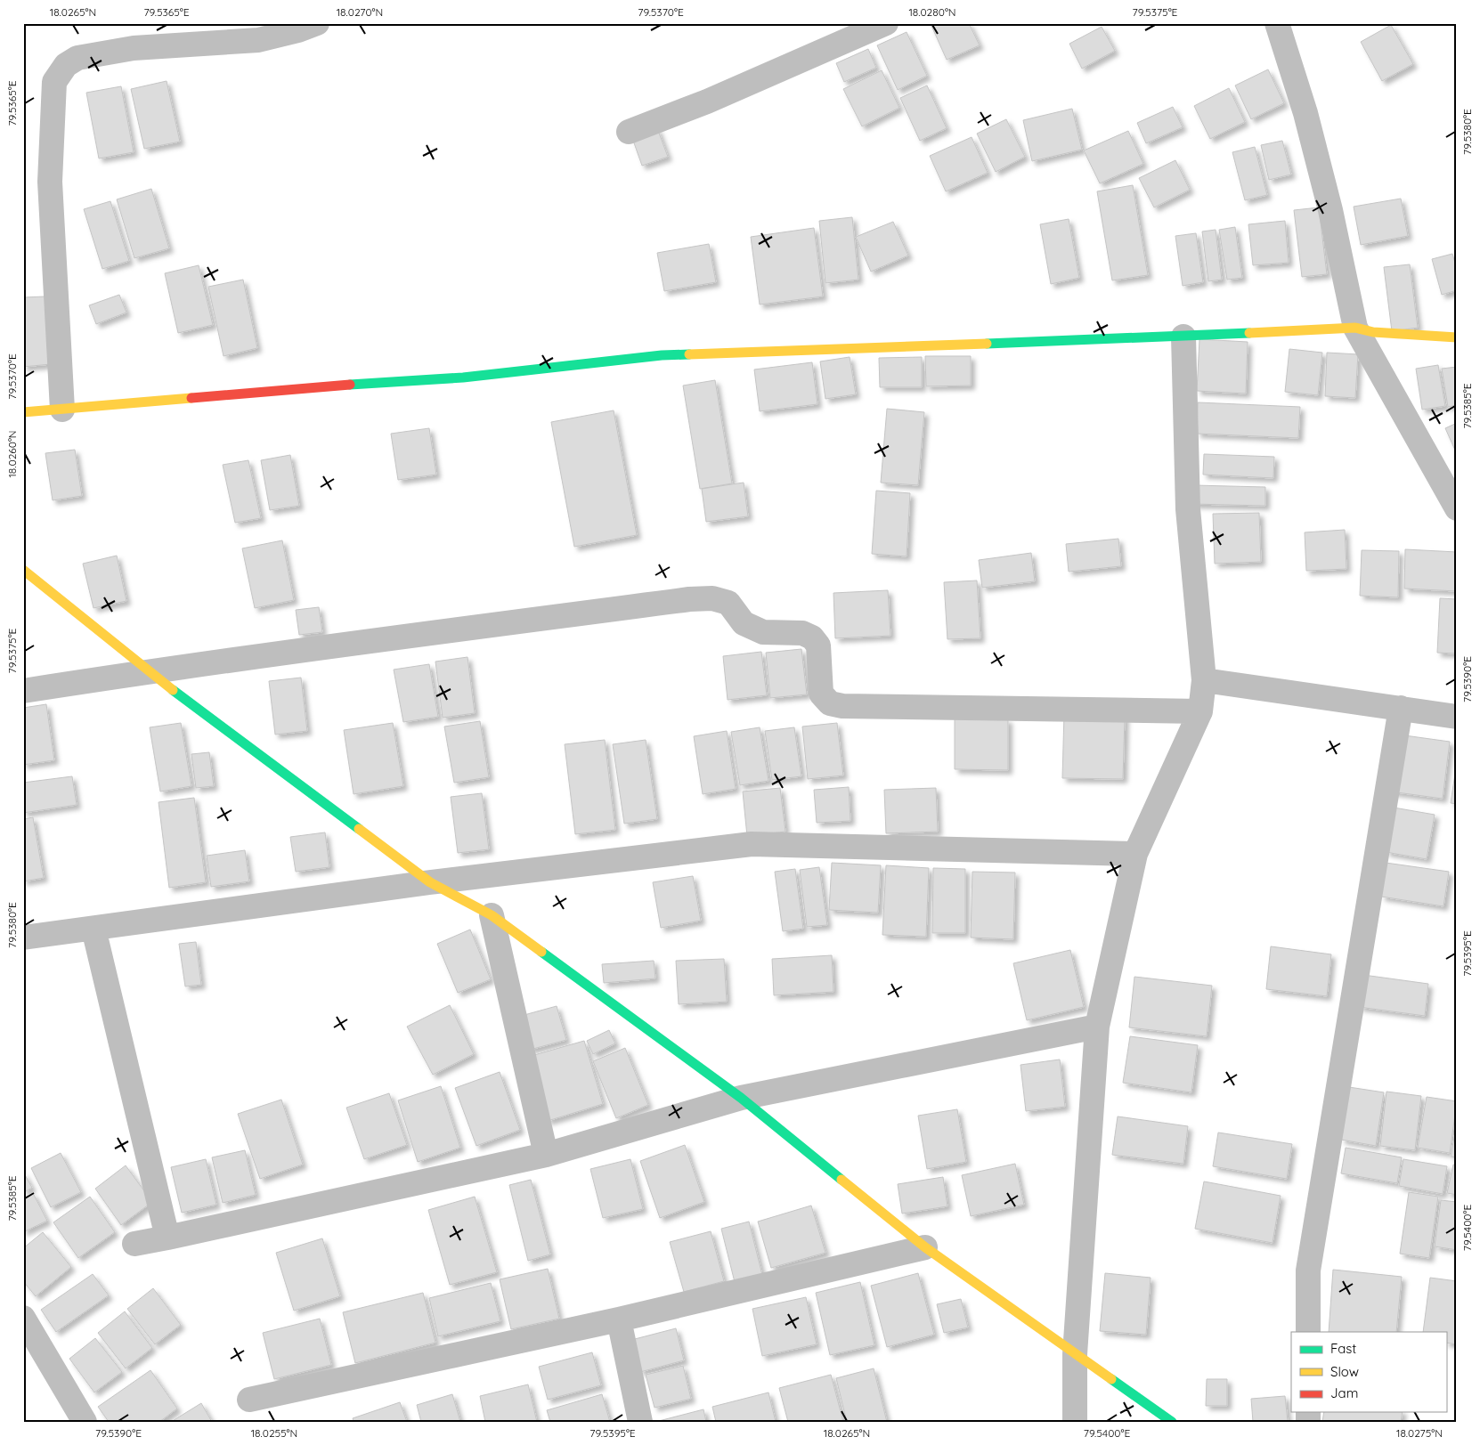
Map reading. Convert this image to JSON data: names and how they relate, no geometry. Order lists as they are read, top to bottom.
{
  "legend": ["Fast", "Slow", "Jam"],
  "coordinates": [
    "18.0265°N",
    "79.5365°E",
    "18.0270°N",
    "79.5370°E",
    "18.0280°N",
    "79.5375°E",
    "79.5380°E",
    "79.5385°E",
    "18.0260°N",
    "79.5390°E",
    "79.5395°E",
    "79.5400°E",
    "18.0255°N",
    "18.0275°N"
  ]
}
